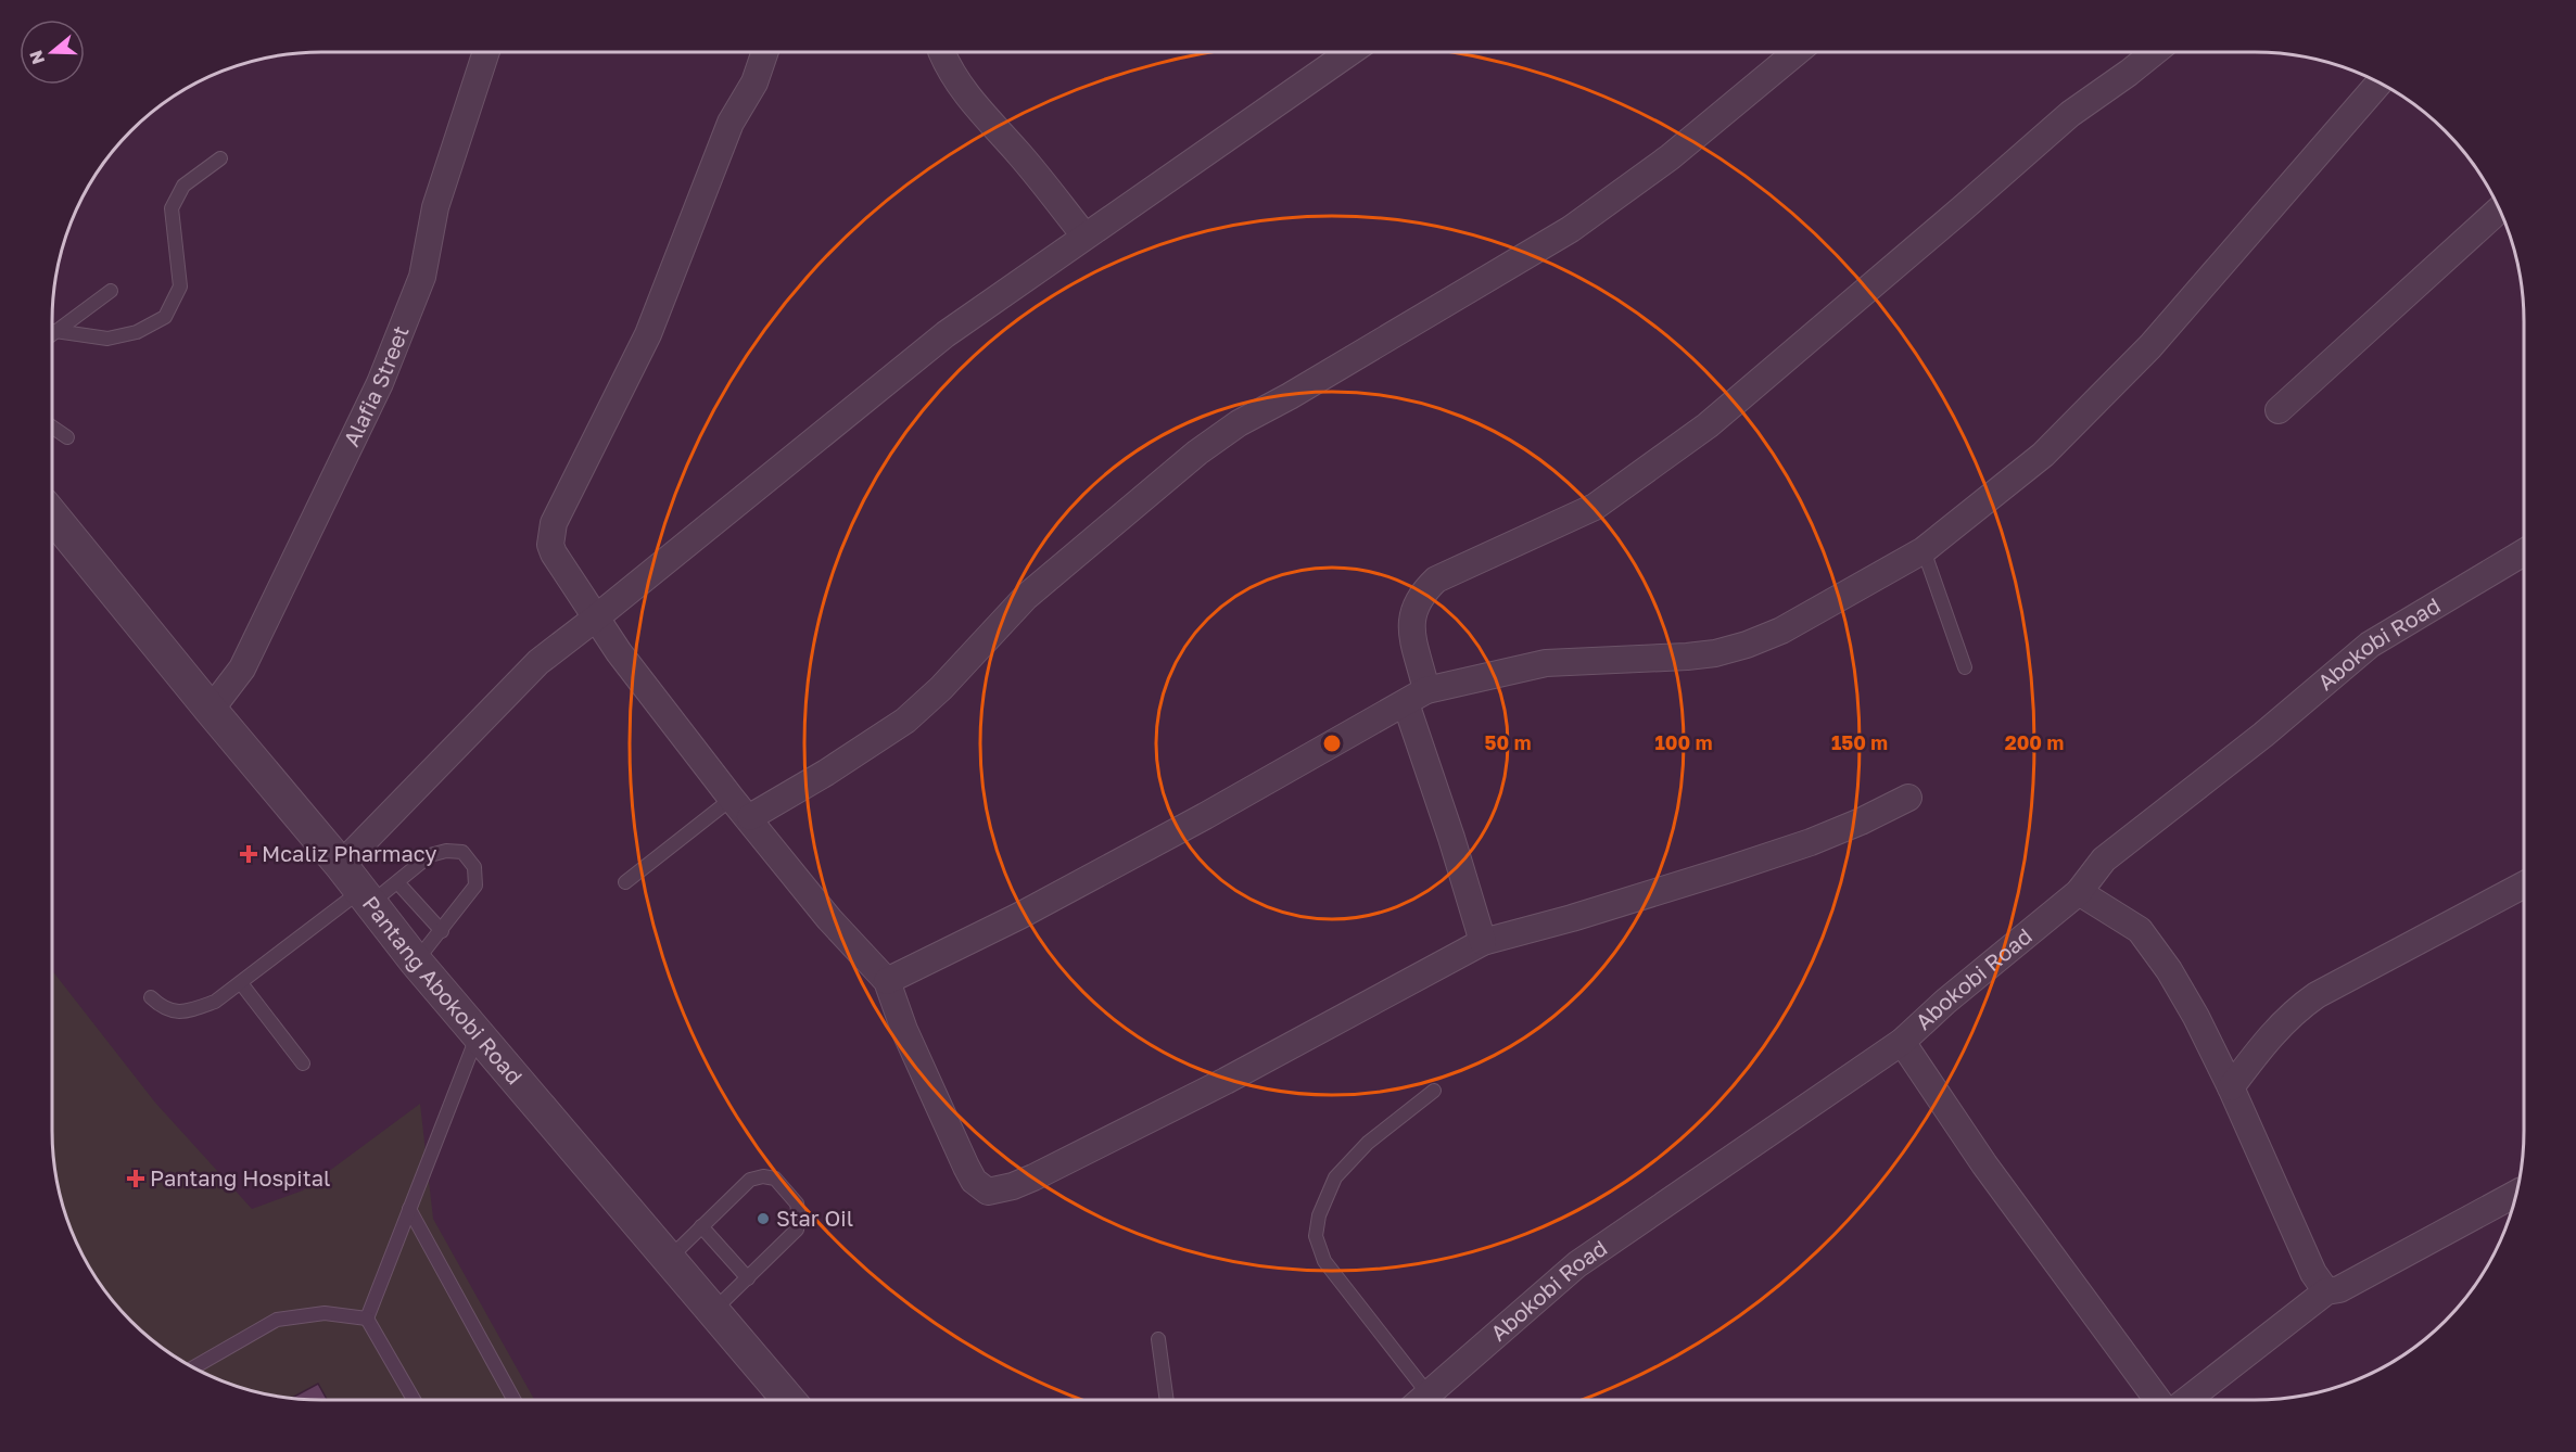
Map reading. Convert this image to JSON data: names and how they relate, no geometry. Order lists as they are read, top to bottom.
{
  "streets": {
    "street": ["Alafia Street", "Abokobi Road", "Pantang Abokobi Road"]
  },
  "crossings": [
    ["Alafia Street", "Pantang Abokobi Road"]
  ],
  "places": {
    "health": ["Mcaliz Pharmacy", "Pantang Hospital"],
    "other": ["Star Oil"]
  },
  "north": "left",
  "rings": [
    "50 m",
    "100 m",
    "150 m",
    "200 m"
  ]
}
